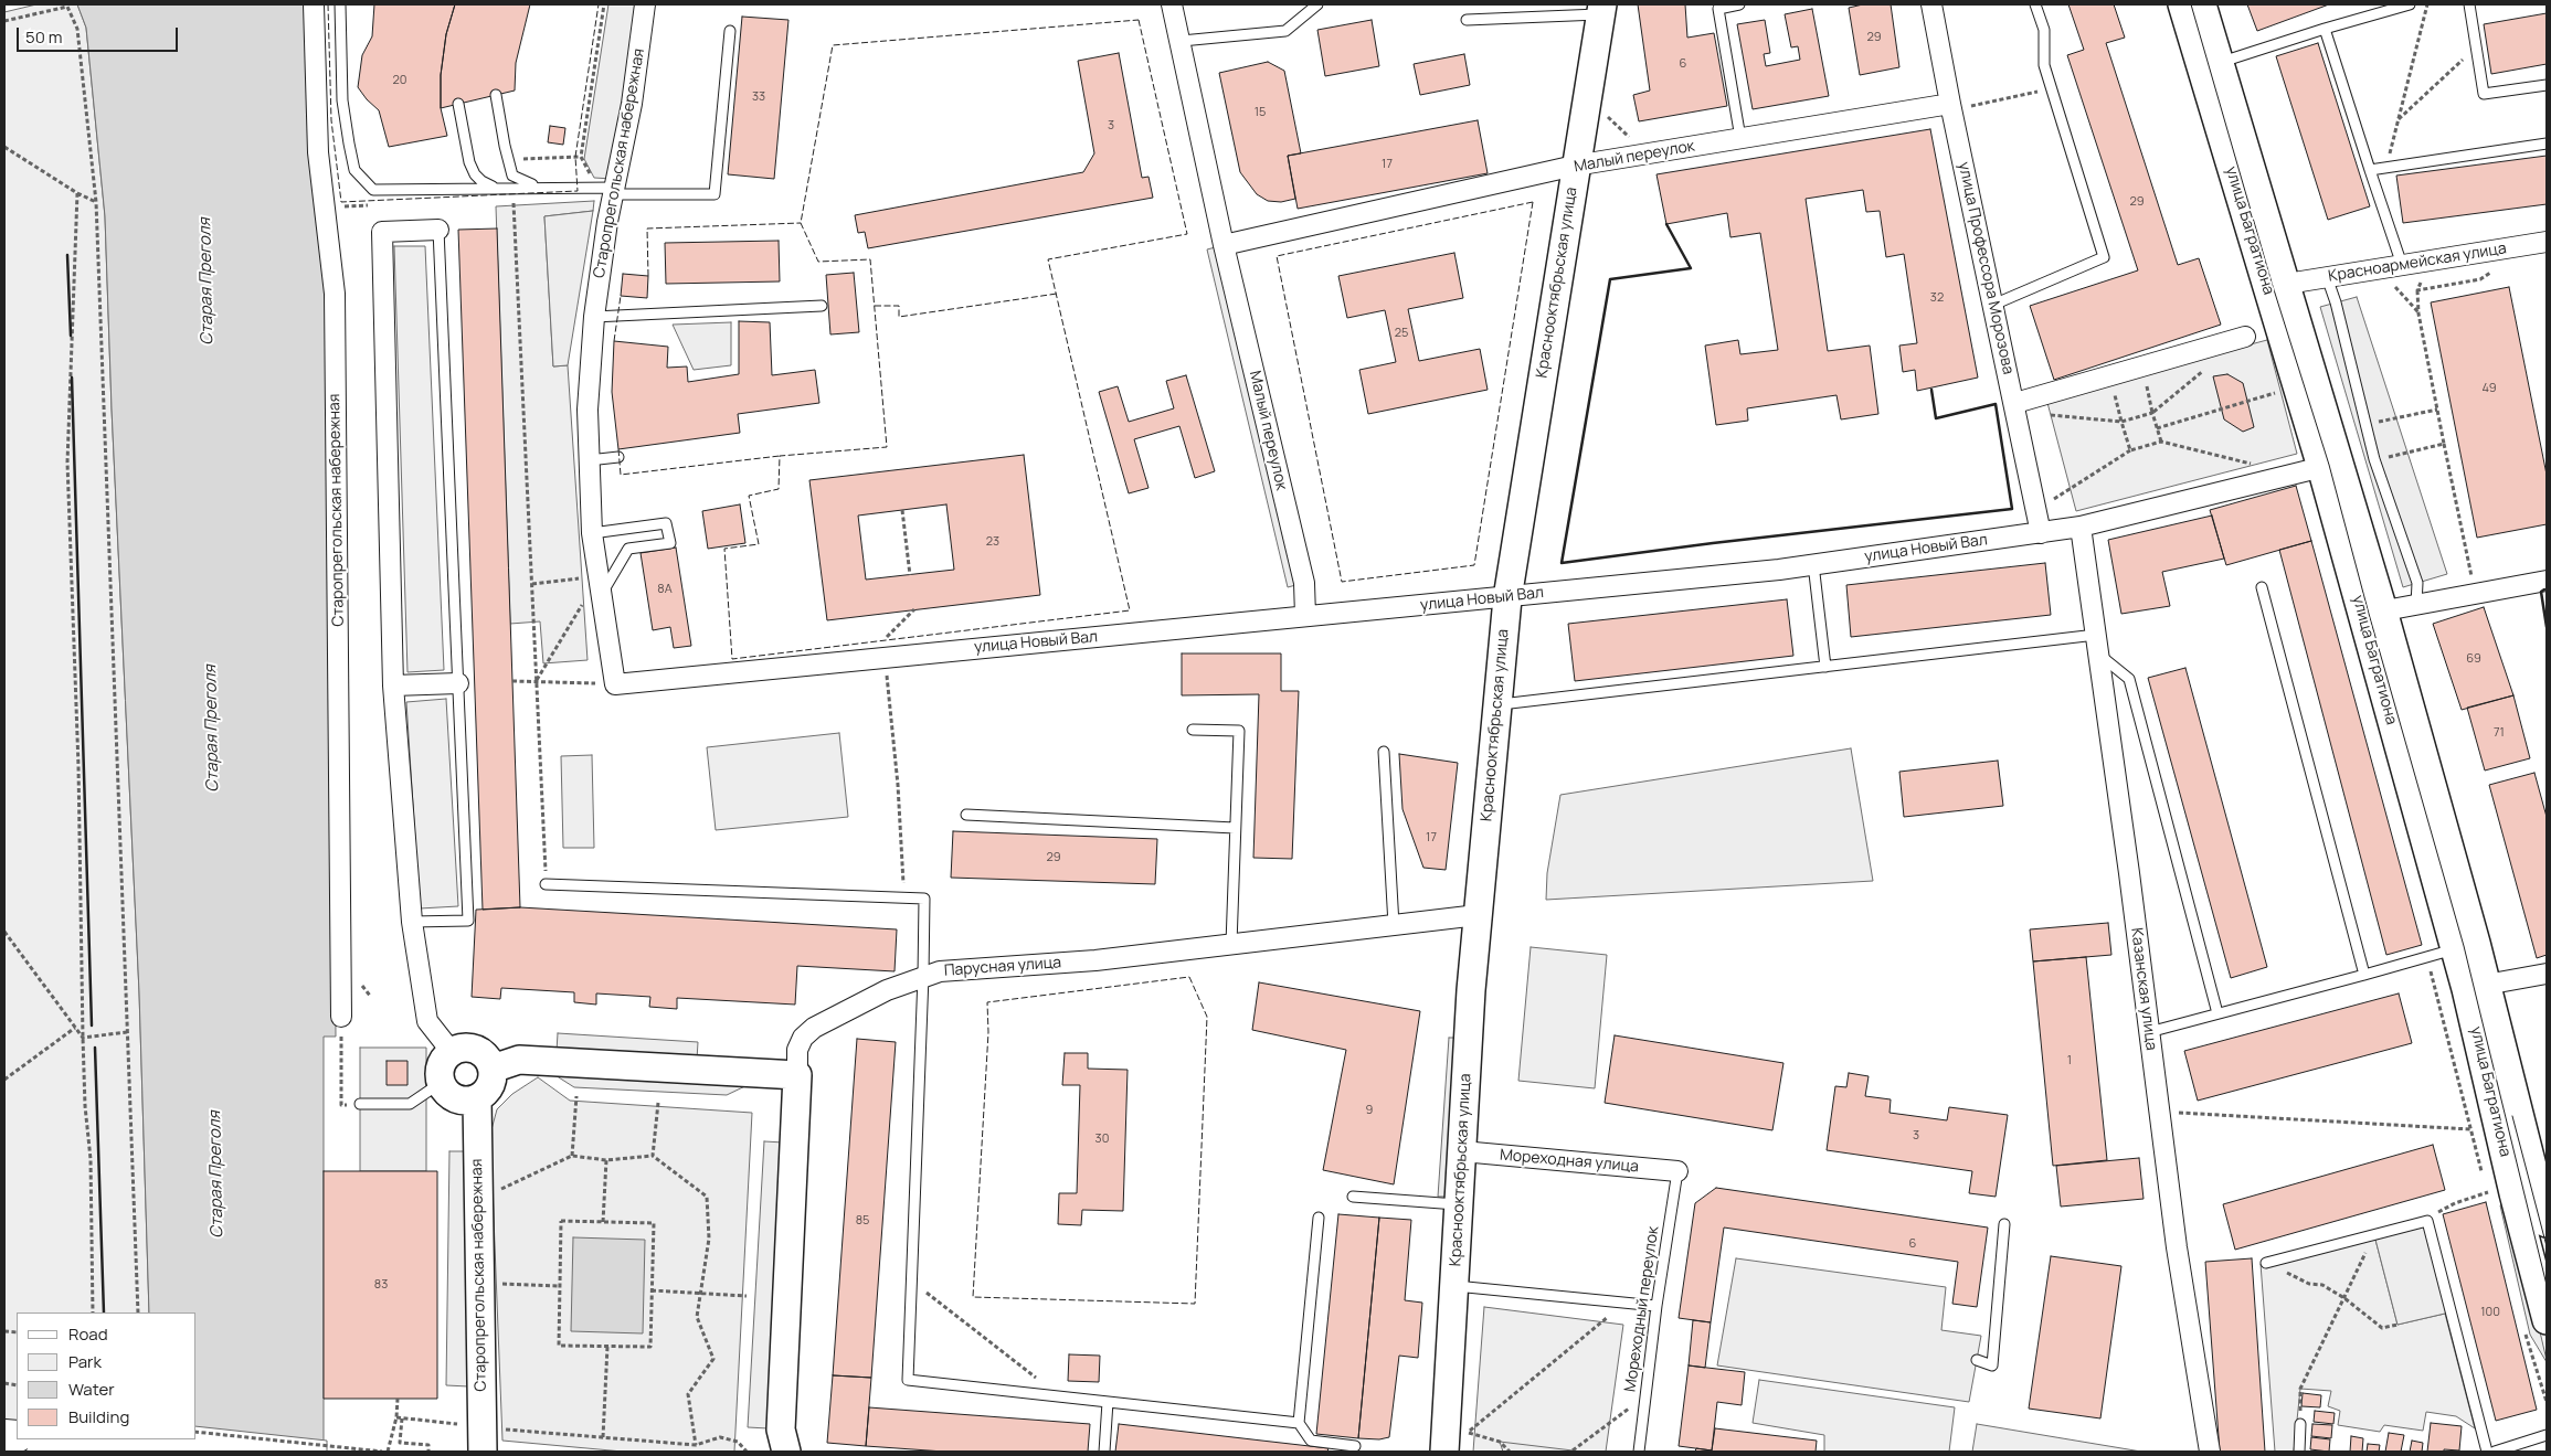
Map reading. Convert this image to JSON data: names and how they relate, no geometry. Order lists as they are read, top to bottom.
{
  "streets": {
    "street": [
      "Малый переулок",
      "Старопрегольская набережная",
      "улица Багратиона",
      "Красноармейская улица",
      "улица Профессора Морозова",
      "Краснооктябрьская улица",
      "улица Новый Вал",
      "Парусная улица",
      "Казанская улица",
      "Мореходная улица"
    ],
    "lane": ["Мореходный переулок"]
  },
  "crossings": [
    ["Малый переулок", "улица Профессора Морозова"],
    ["Малый переулок", "Краснооктябрьская улица"],
    ["Малый переулок", "улица Новый Вал"],
    ["Старопрегольская набережная", "улица Новый Вал"],
    ["улица Багратиона", "Красноармейская улица"],
    ["улица Багратиона", "улица Новый Вал"],
    ["улица Профессора Морозова", "улица Новый Вал"],
    ["Краснооктябрьская улица", "улица Новый Вал"],
    ["Краснооктябрьская улица", "Парусная улица"],
    ["Краснооктябрьская улица", "Мореходная улица"],
    ["улица Новый Вал", "Казанская улица"],
    ["Мореходная улица", "Мореходный переулок"]
  ],
  "water": ["Старая Преголя"],
  "house_numbers": [
    "29",
    "6",
    "20",
    "33",
    "15",
    "3",
    "17",
    "29",
    "32",
    "25",
    "49",
    "23",
    "8А",
    "69",
    "71",
    "17",
    "29",
    "1",
    "9",
    "3",
    "30",
    "85",
    "6",
    "83",
    "100"
  ],
  "legend": [
    "Road",
    "Park",
    "Water",
    "Building"
  ],
  "scale_bar": "50 m"
}
